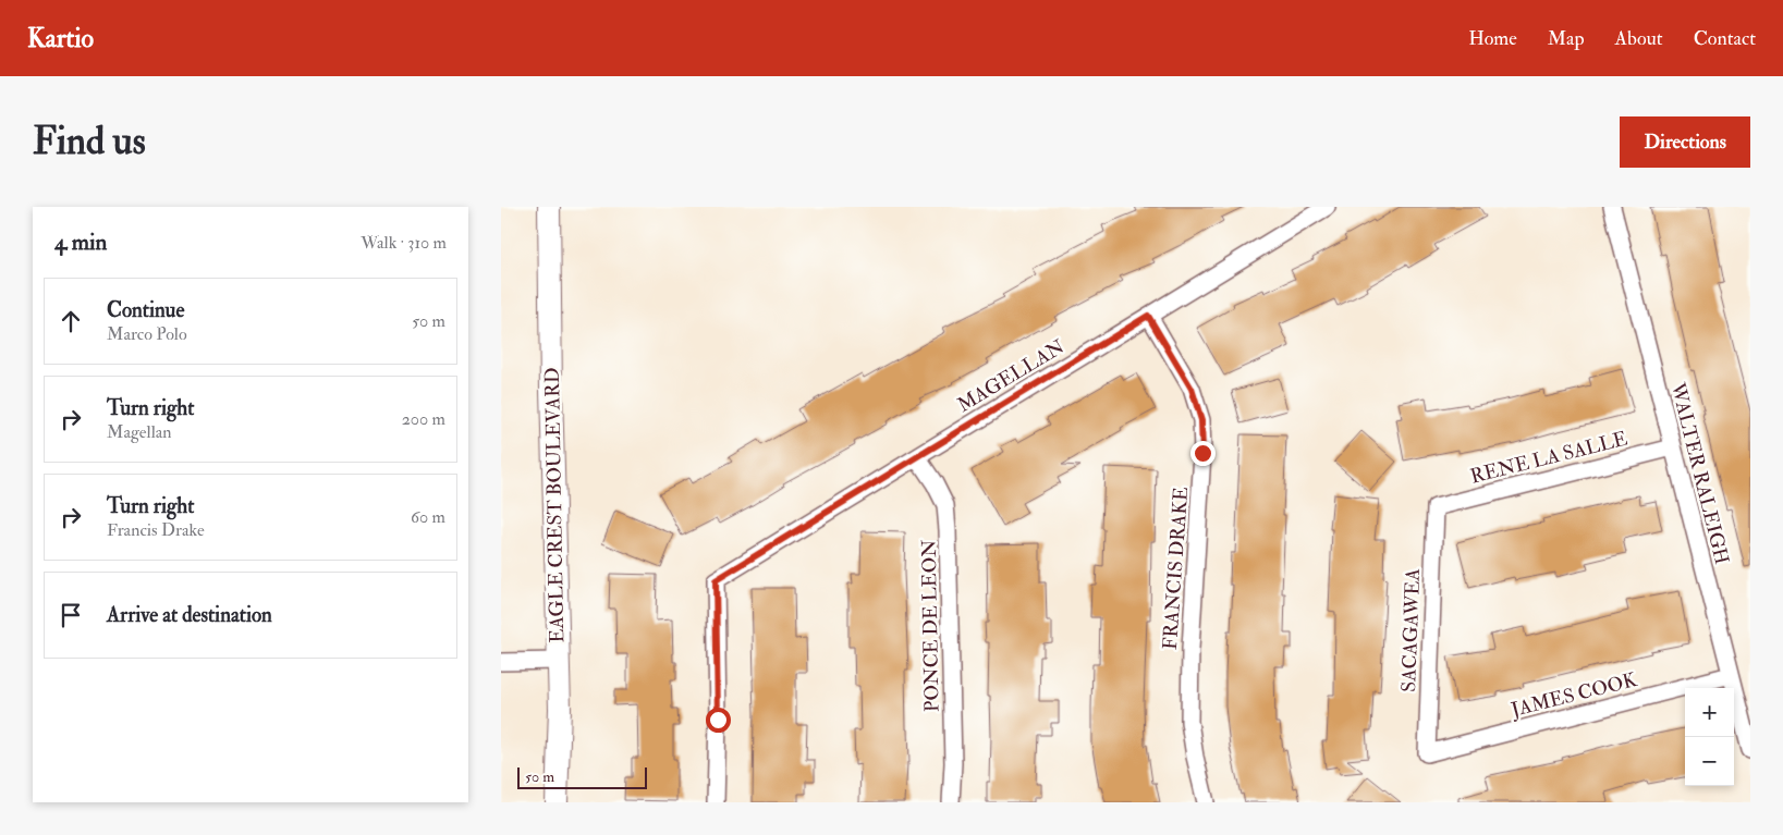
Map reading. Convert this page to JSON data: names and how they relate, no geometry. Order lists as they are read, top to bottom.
{
  "streets": {
    "main road": ["EAGLE CREST BOULEVARD"],
    "street": [
      "MAGELLAN",
      "RENE LA SALLE",
      "WALTER RALEIGH",
      "FRANCIS DRAKE",
      "PONCE DE LEON",
      "SACAGAWEA",
      "JAMES COOK"
    ]
  },
  "crossings": [
    ["MAGELLAN", "FRANCIS DRAKE"],
    ["MAGELLAN", "PONCE DE LEON"],
    ["RENE LA SALLE", "WALTER RALEIGH"],
    ["RENE LA SALLE", "SACAGAWEA"],
    ["WALTER RALEIGH", "JAMES COOK"],
    ["SACAGAWEA", "JAMES COOK"]
  ],
  "scale_bar": "50 m",
  "page": {
    "header": "Kartio",
    "nav": [
      "Home",
      "Map",
      "About",
      "Contact"
    ],
    "buttons": "Directions",
    "title": "Find us",
    "heading": ["4 min", "Walk · 310 m"],
    "list": [
      ["Continue", "Marco Polo", "50 m"],
      ["Turn right", "Magellan", "200 m"],
      ["Turn right", "Francis Drake", "60 m"],
      "Arrive at destination"
    ],
    "map_buttons": ["+", "−"],
    "scale": "50 m"
  }
}
